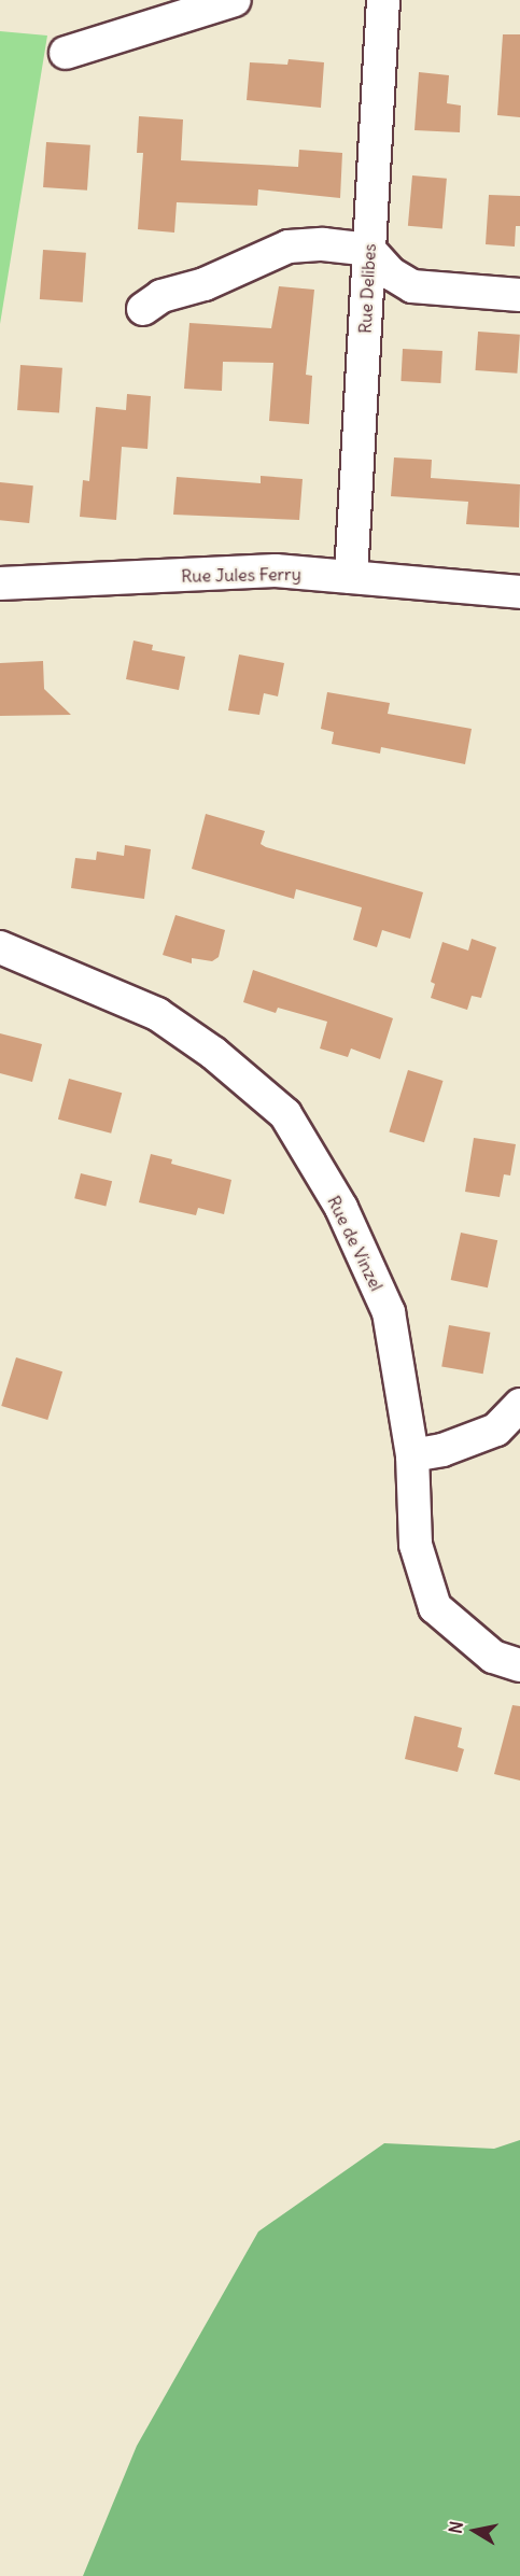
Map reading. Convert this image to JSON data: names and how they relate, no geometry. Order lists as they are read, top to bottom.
{
  "streets": {
    "street": ["Rue Delibes", "Rue Jules Ferry", "Rue de Vinzel"]
  },
  "crossings": [
    ["Rue Delibes", "Rue Jules Ferry"]
  ],
  "north": "left"
}
